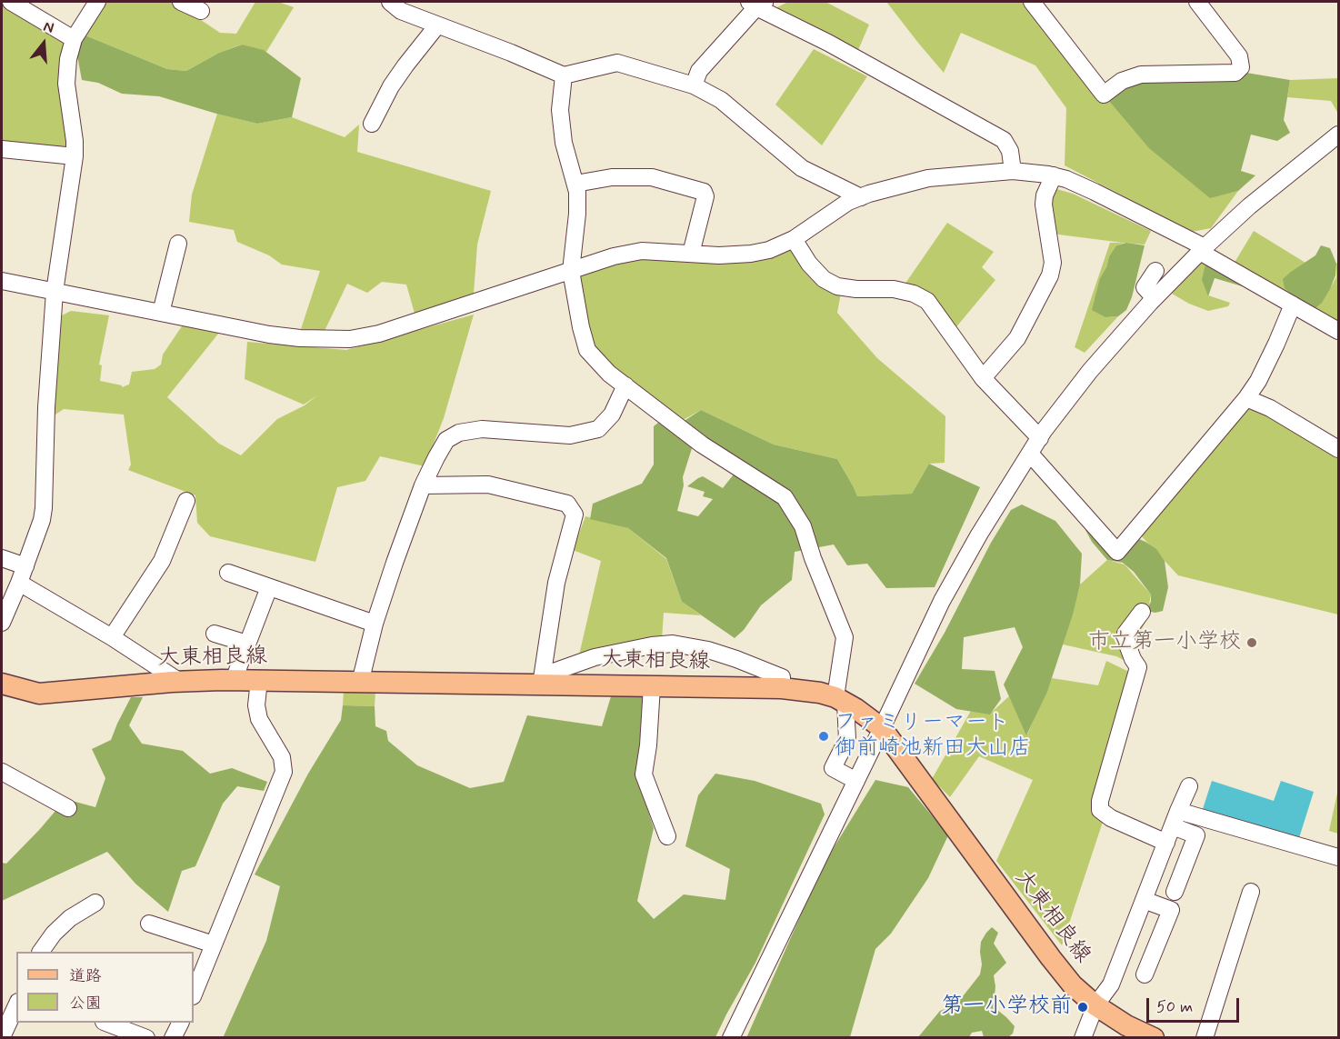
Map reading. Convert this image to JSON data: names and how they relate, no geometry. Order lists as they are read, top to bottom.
{
  "streets": {
    "main road": ["大東相良線"]
  },
  "places": ["市立第一小学校", "ファミリーマート 御前崎池新田大山店", "第一小学校前"],
  "legend": ["道路", "公園"],
  "scale_bar": "50 m",
  "north": "top"
}
